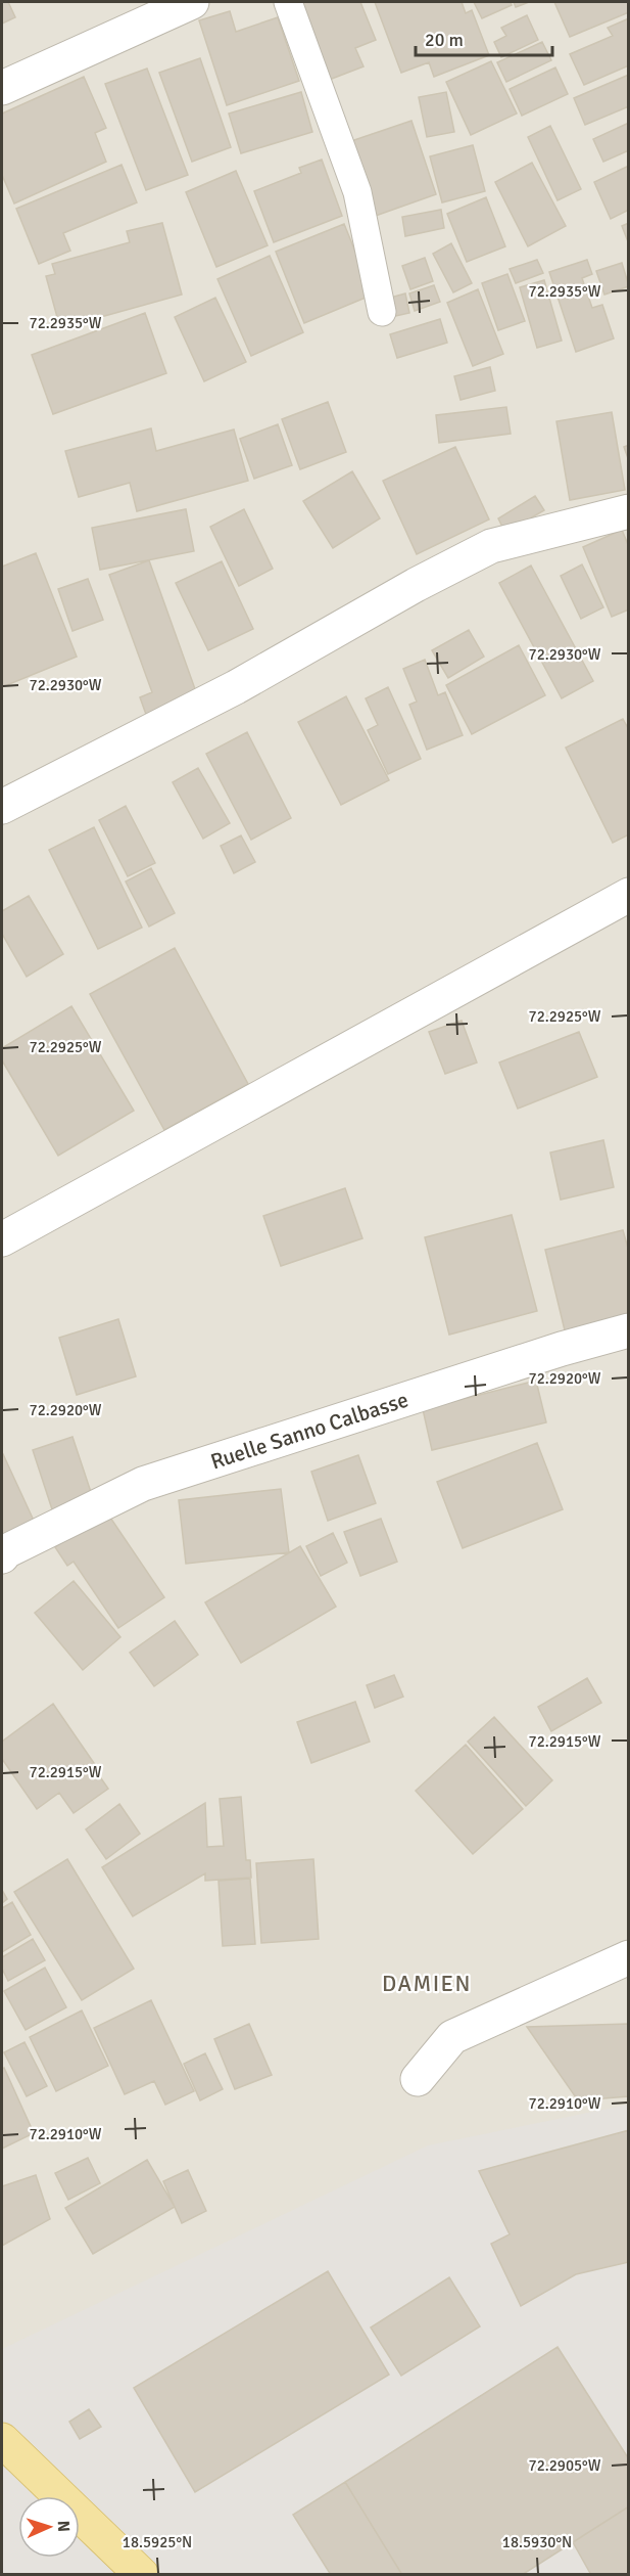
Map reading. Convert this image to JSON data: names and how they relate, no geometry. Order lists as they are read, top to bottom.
{
  "streets": {
    "street": ["Ruelle Sanno Calbasse"]
  },
  "districts": ["DAMIEN"],
  "scale_bar": "20 m",
  "north": "right",
  "coordinates": [
    "72.2935°W",
    "72.2930°W",
    "72.2925°W",
    "72.2920°W",
    "72.2915°W",
    "72.2910°W",
    "72.2905°W",
    "18.5925°N",
    "18.5930°N"
  ]
}
